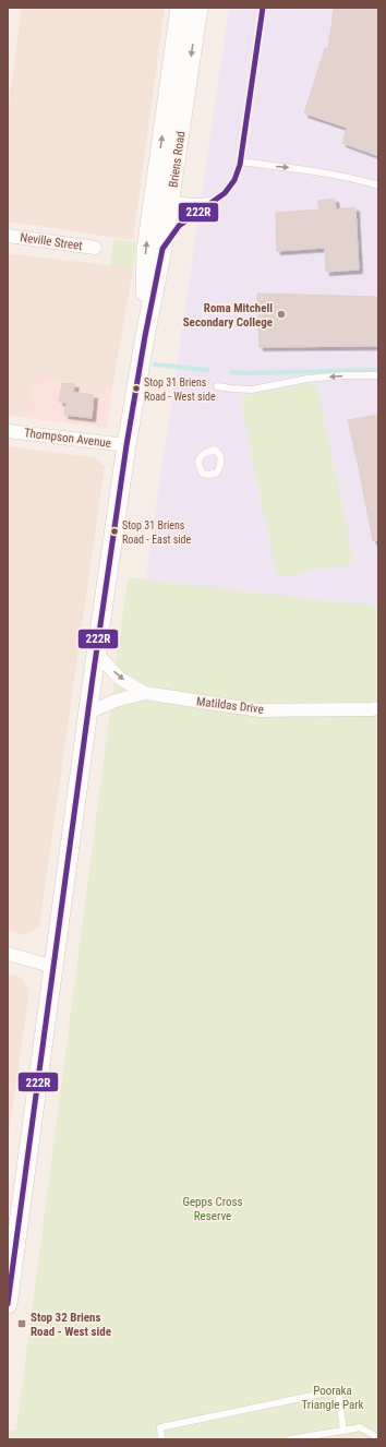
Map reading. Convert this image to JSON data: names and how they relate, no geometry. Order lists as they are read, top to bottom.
{
  "streets": {
    "main road": ["Briens Road"],
    "street": ["Neville Street", "Thompson Avenue", "Matildas Drive"]
  },
  "crossings": [
    ["Briens Road", "Thompson Avenue"],
    ["Briens Road", "Matildas Drive"]
  ],
  "parks": ["Gepps Cross Reserve", "Pooraka Triangle Park"],
  "places": {
    "other": ["Roma Mitchell Secondary College", "Stop 31 Briens Road - West side", "Stop 31 Briens Road - East side"],
    "transit": ["Stop 32 Briens Road - West side"]
  },
  "lines": ["transit line 222R"]
}
